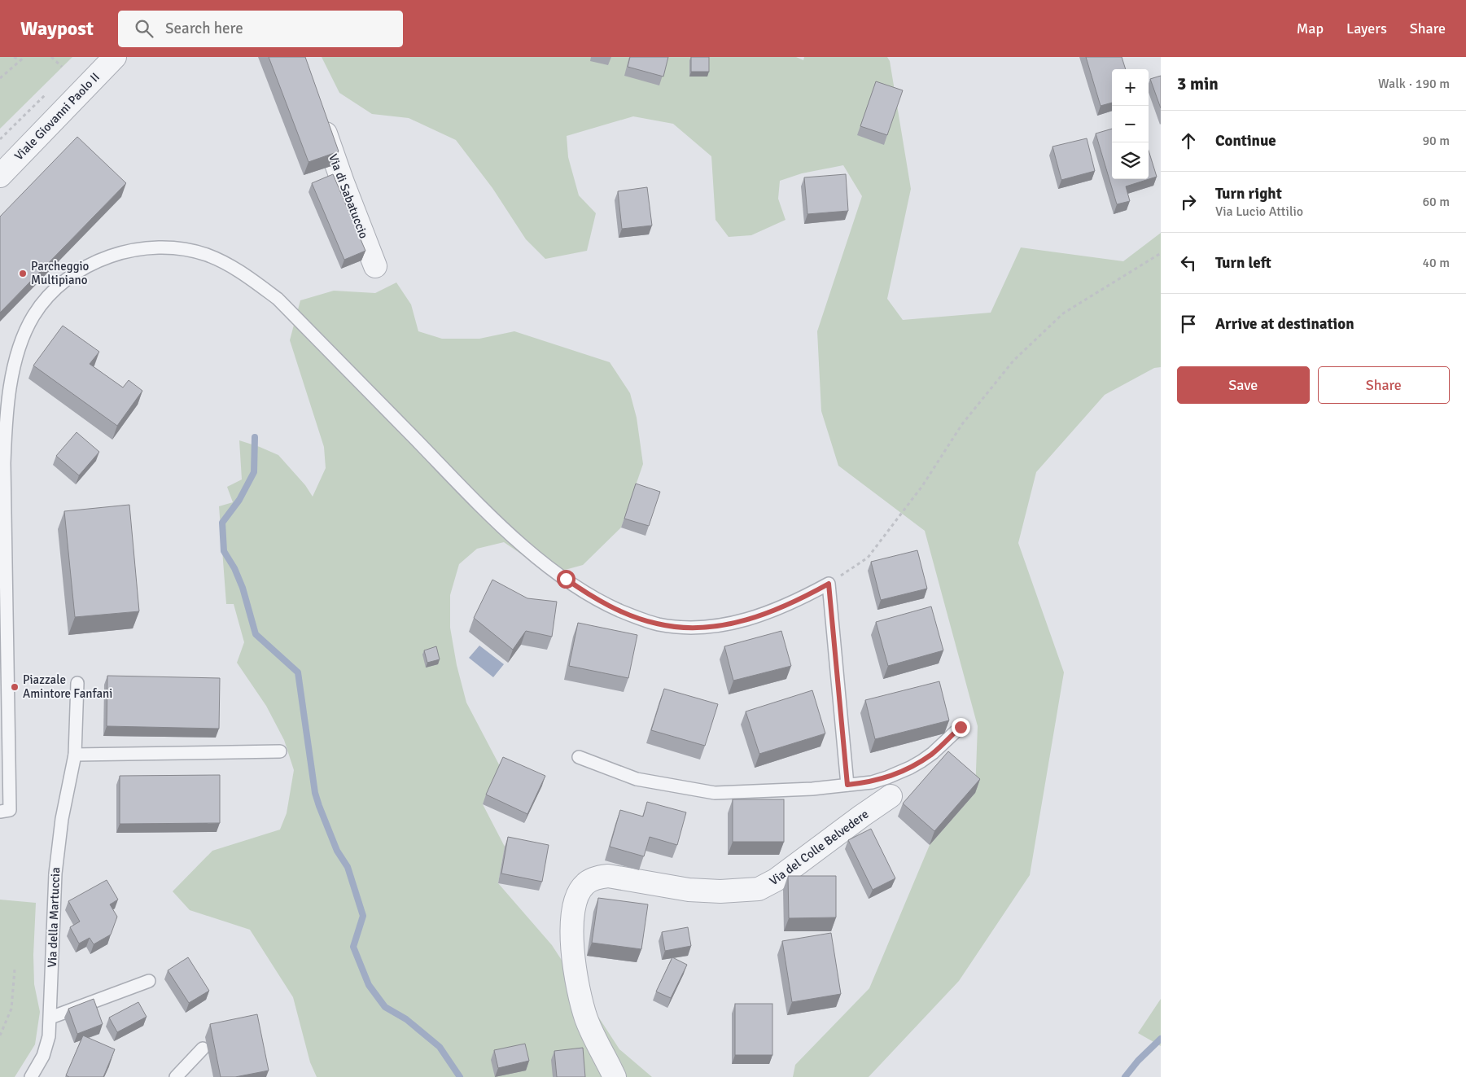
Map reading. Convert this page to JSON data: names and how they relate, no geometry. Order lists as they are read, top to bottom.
{
  "streets": {
    "street": ["Viale Giovanni Paolo II", "Via di Sabatuccio", "Via del Colle Belvedere"],
    "lane": ["Via della Martuccia"]
  },
  "places": ["Parcheggio Multipiano", "Piazzale Amintore Fanfani"],
  "page": {
    "header": "Waypost",
    "search": "Search here",
    "nav": ["Map", "Layers", "Share"],
    "heading": ["3 min", "Walk · 190 m"],
    "map_buttons": ["+", "−"],
    "list": [
      ["Continue", "90 m"],
      ["Turn right", "Via Lucio Attilio", "60 m"],
      ["Turn left", "40 m"],
      "Arrive at destination"
    ],
    "buttons": ["Save", "Share"]
  }
}
